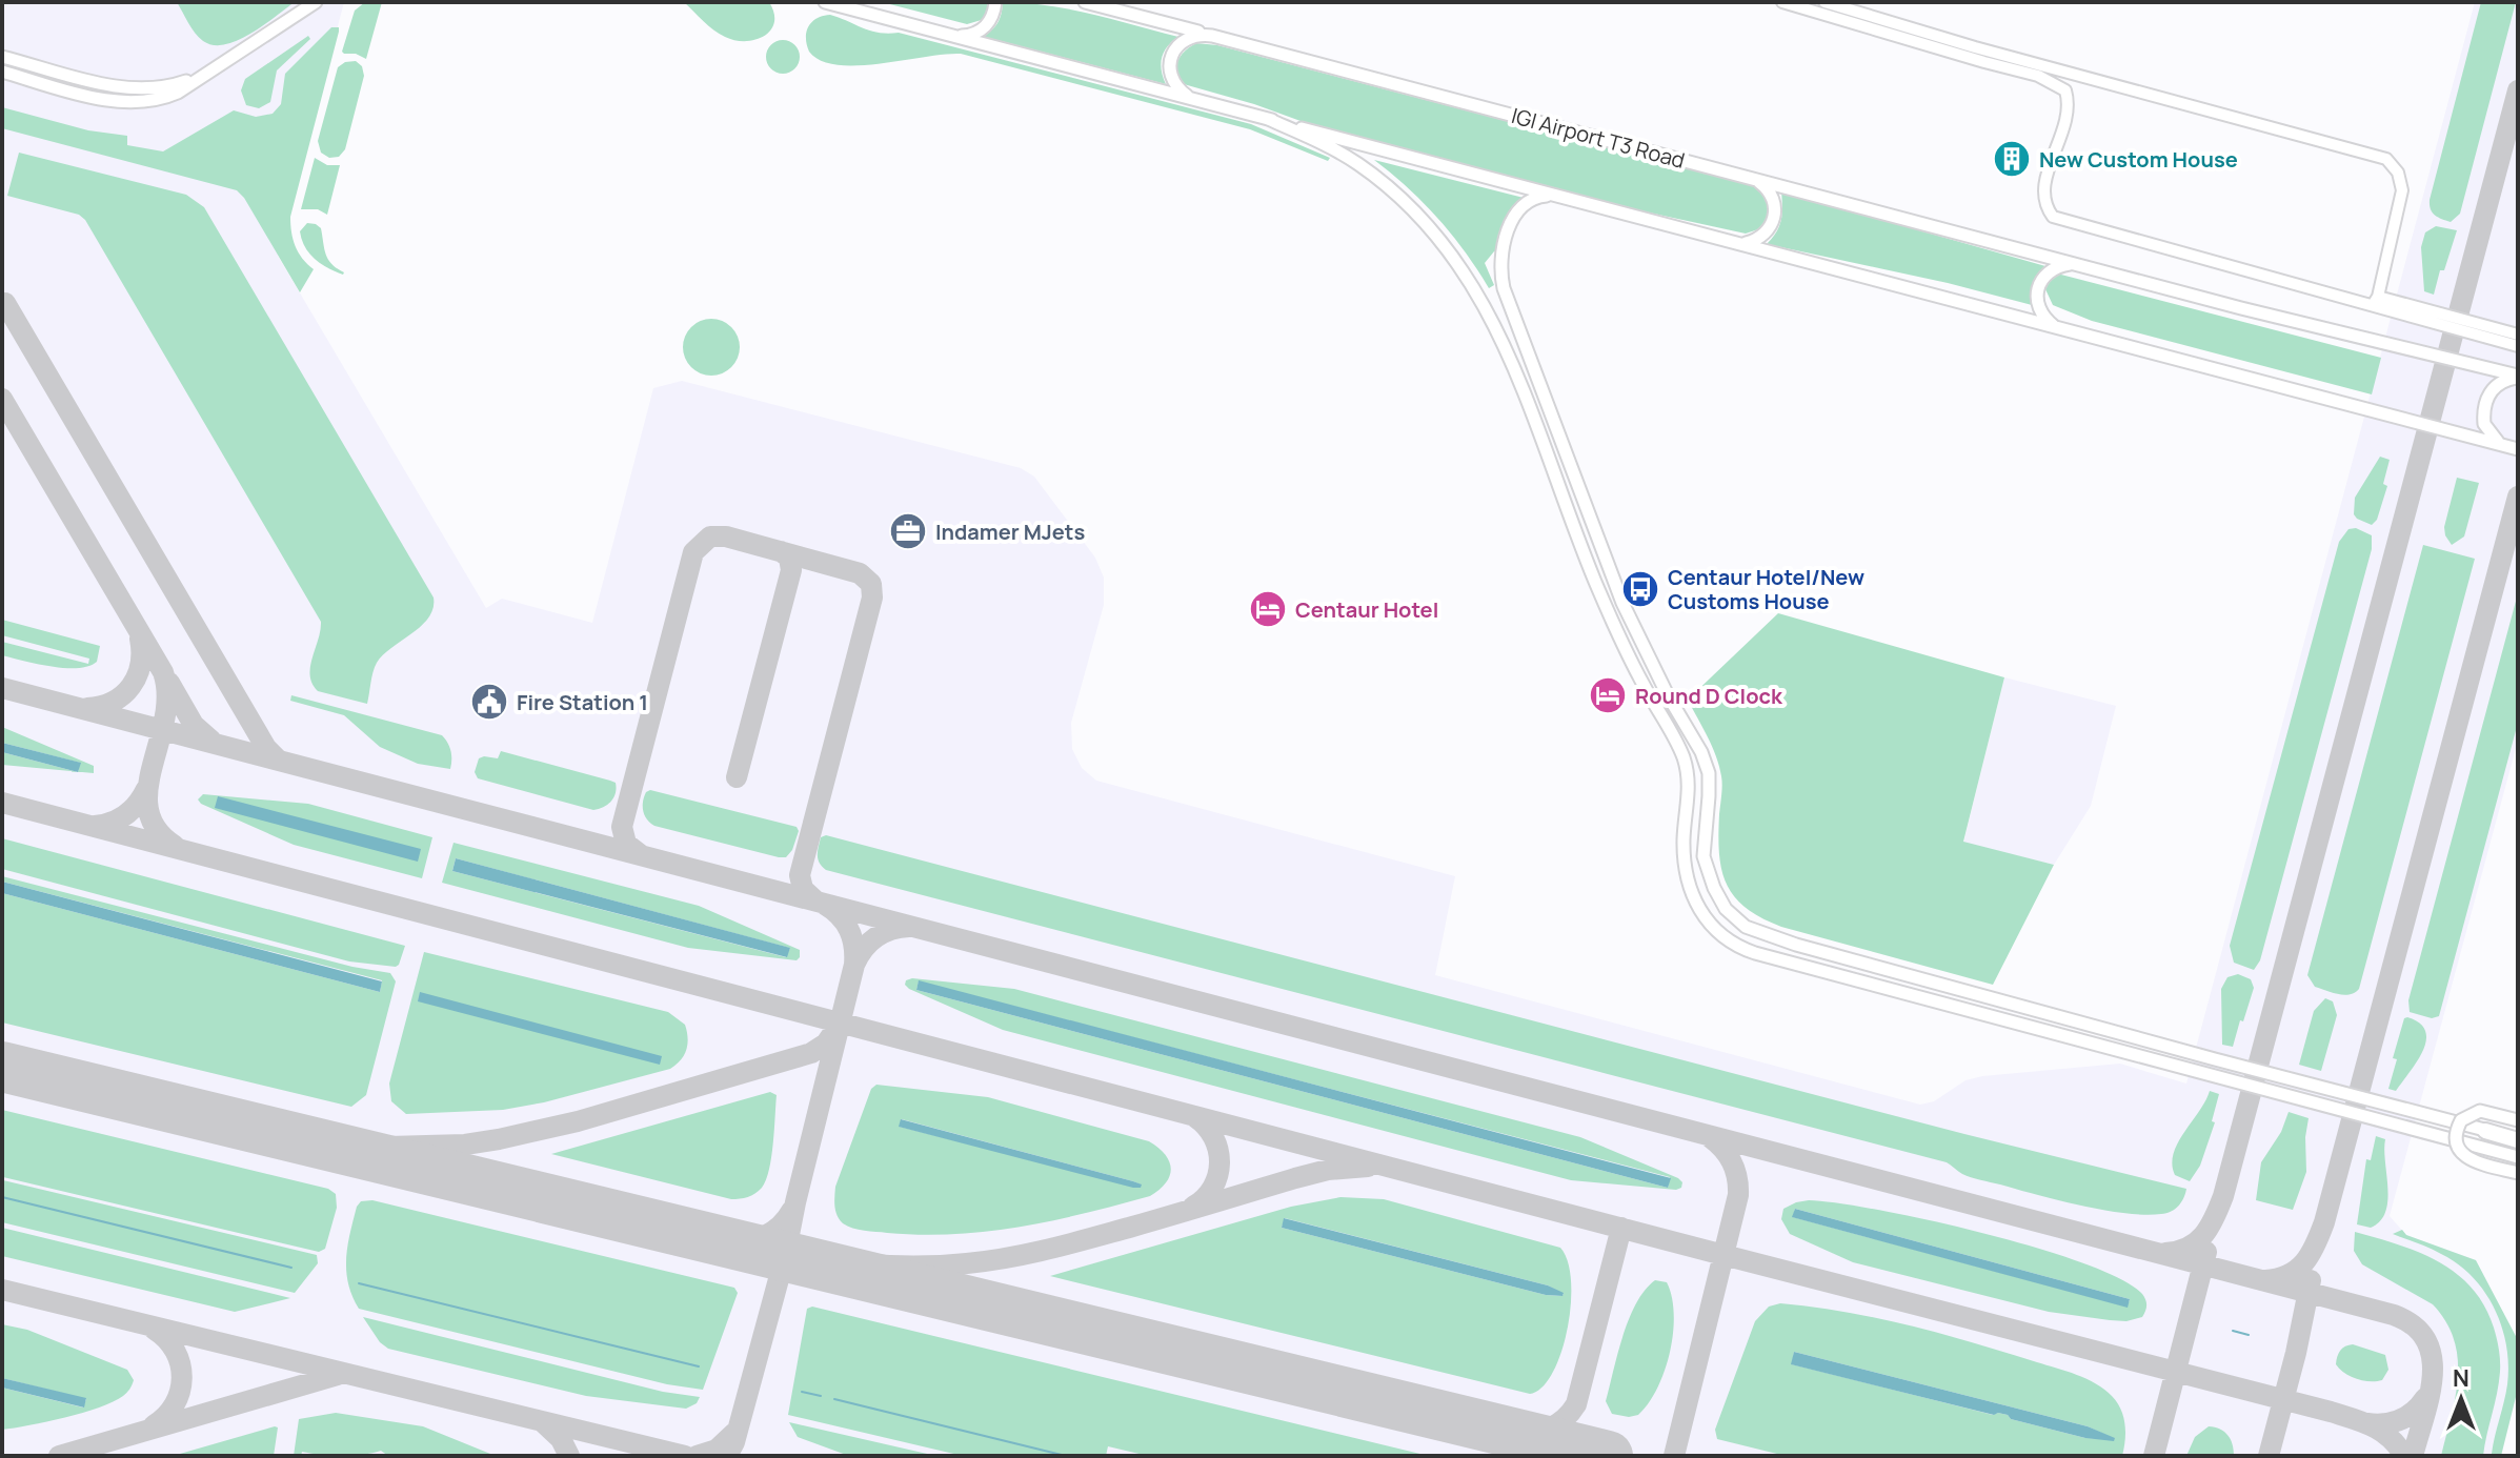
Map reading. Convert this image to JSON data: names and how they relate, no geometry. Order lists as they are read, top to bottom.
{
  "streets": {
    "main road": ["IGI Airport T3 Road"]
  },
  "places": {
    "building": ["New Custom House"],
    "office": ["Indamer MJets"],
    "bus stop": ["Centaur Hotel/New Customs House"],
    "hotel": ["Centaur Hotel", "Round D Clock"],
    "public building": ["Fire Station 1"]
  },
  "north": "top"
}
